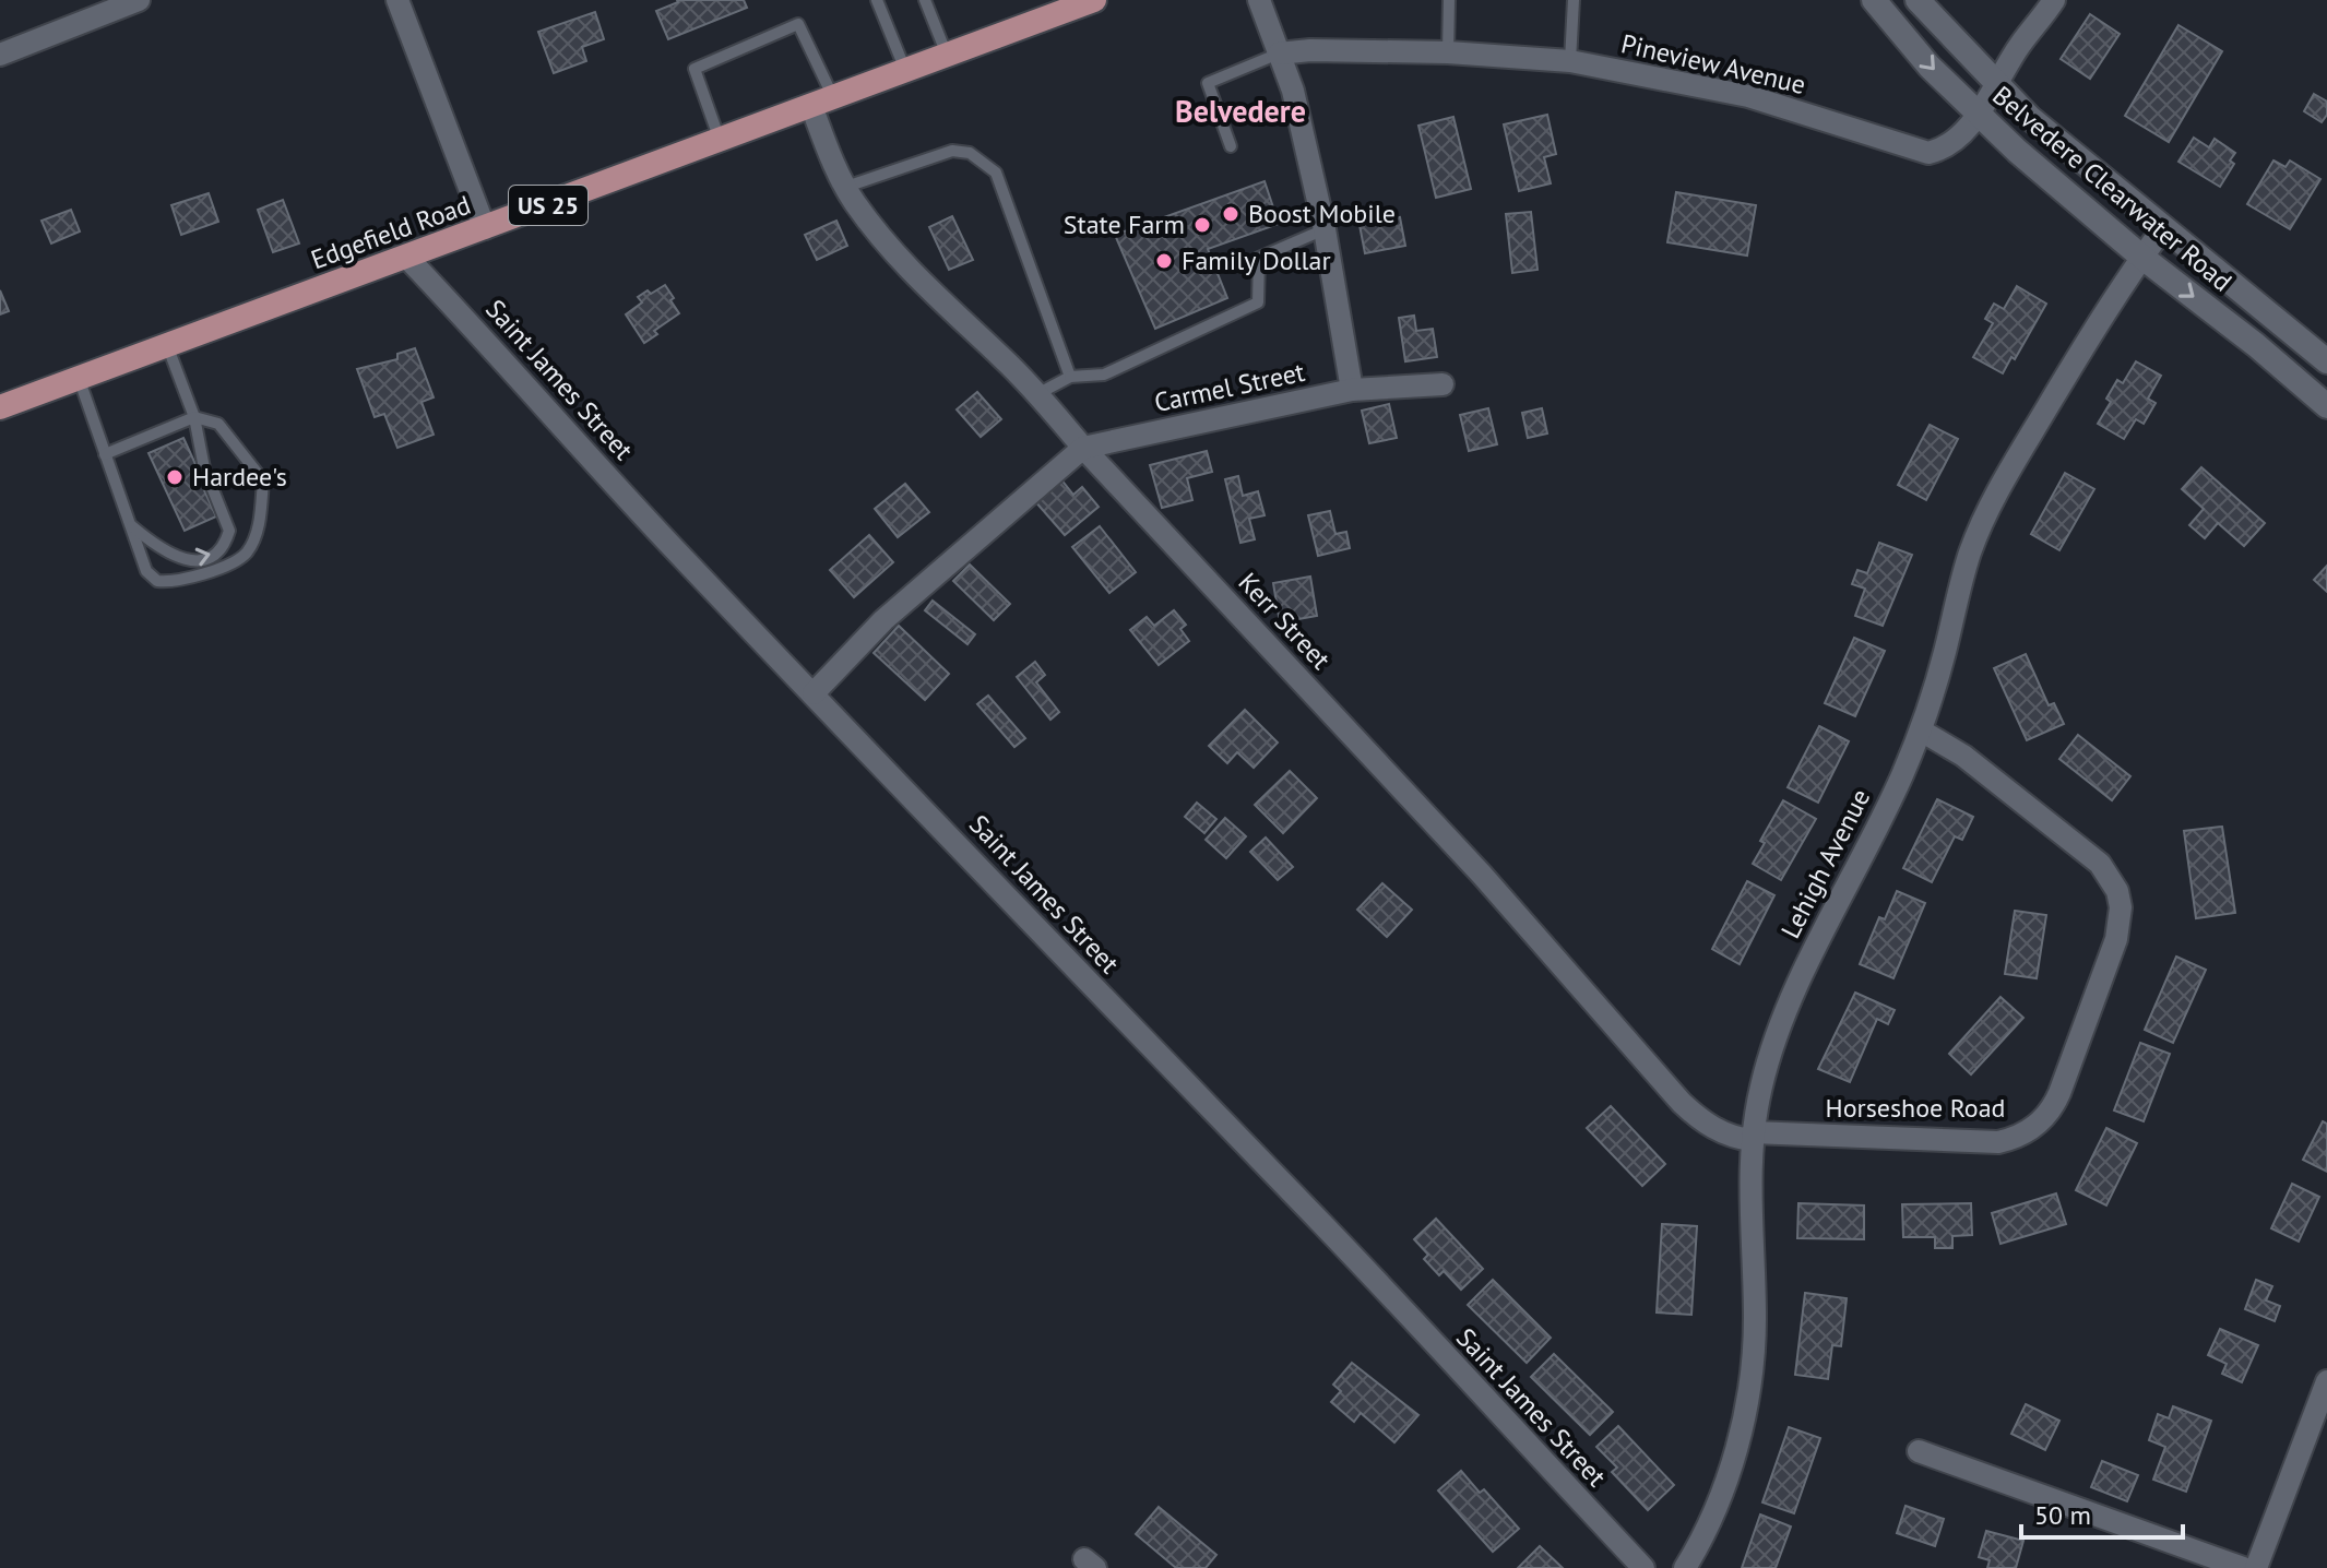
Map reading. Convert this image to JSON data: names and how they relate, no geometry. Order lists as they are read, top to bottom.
{
  "streets": {
    "main road": ["Belvedere Clearwater Road", "US 25", "Edgefield Road"],
    "street": [
      "Pineview Avenue",
      "Saint James Street",
      "Carmel Street",
      "Kerr Street",
      "Lehigh Avenue",
      "Horseshoe Road"
    ]
  },
  "crossings": [
    ["Pineview Avenue", "Belvedere Clearwater Road"],
    ["Belvedere Clearwater Road", "Lehigh Avenue"],
    ["Edgefield Road", "Saint James Street"],
    ["Edgefield Road", "Kerr Street"],
    ["Saint James Street", "Carmel Street"],
    ["Carmel Street", "Kerr Street"],
    ["Kerr Street", "Lehigh Avenue"],
    ["Kerr Street", "Horseshoe Road"],
    ["Lehigh Avenue", "Horseshoe Road"]
  ],
  "districts": ["Belvedere"],
  "places": [
    "Boost Mobile",
    "State Farm",
    "Family Dollar",
    "Hardee's"
  ],
  "scale_bar": "50 m"
}
